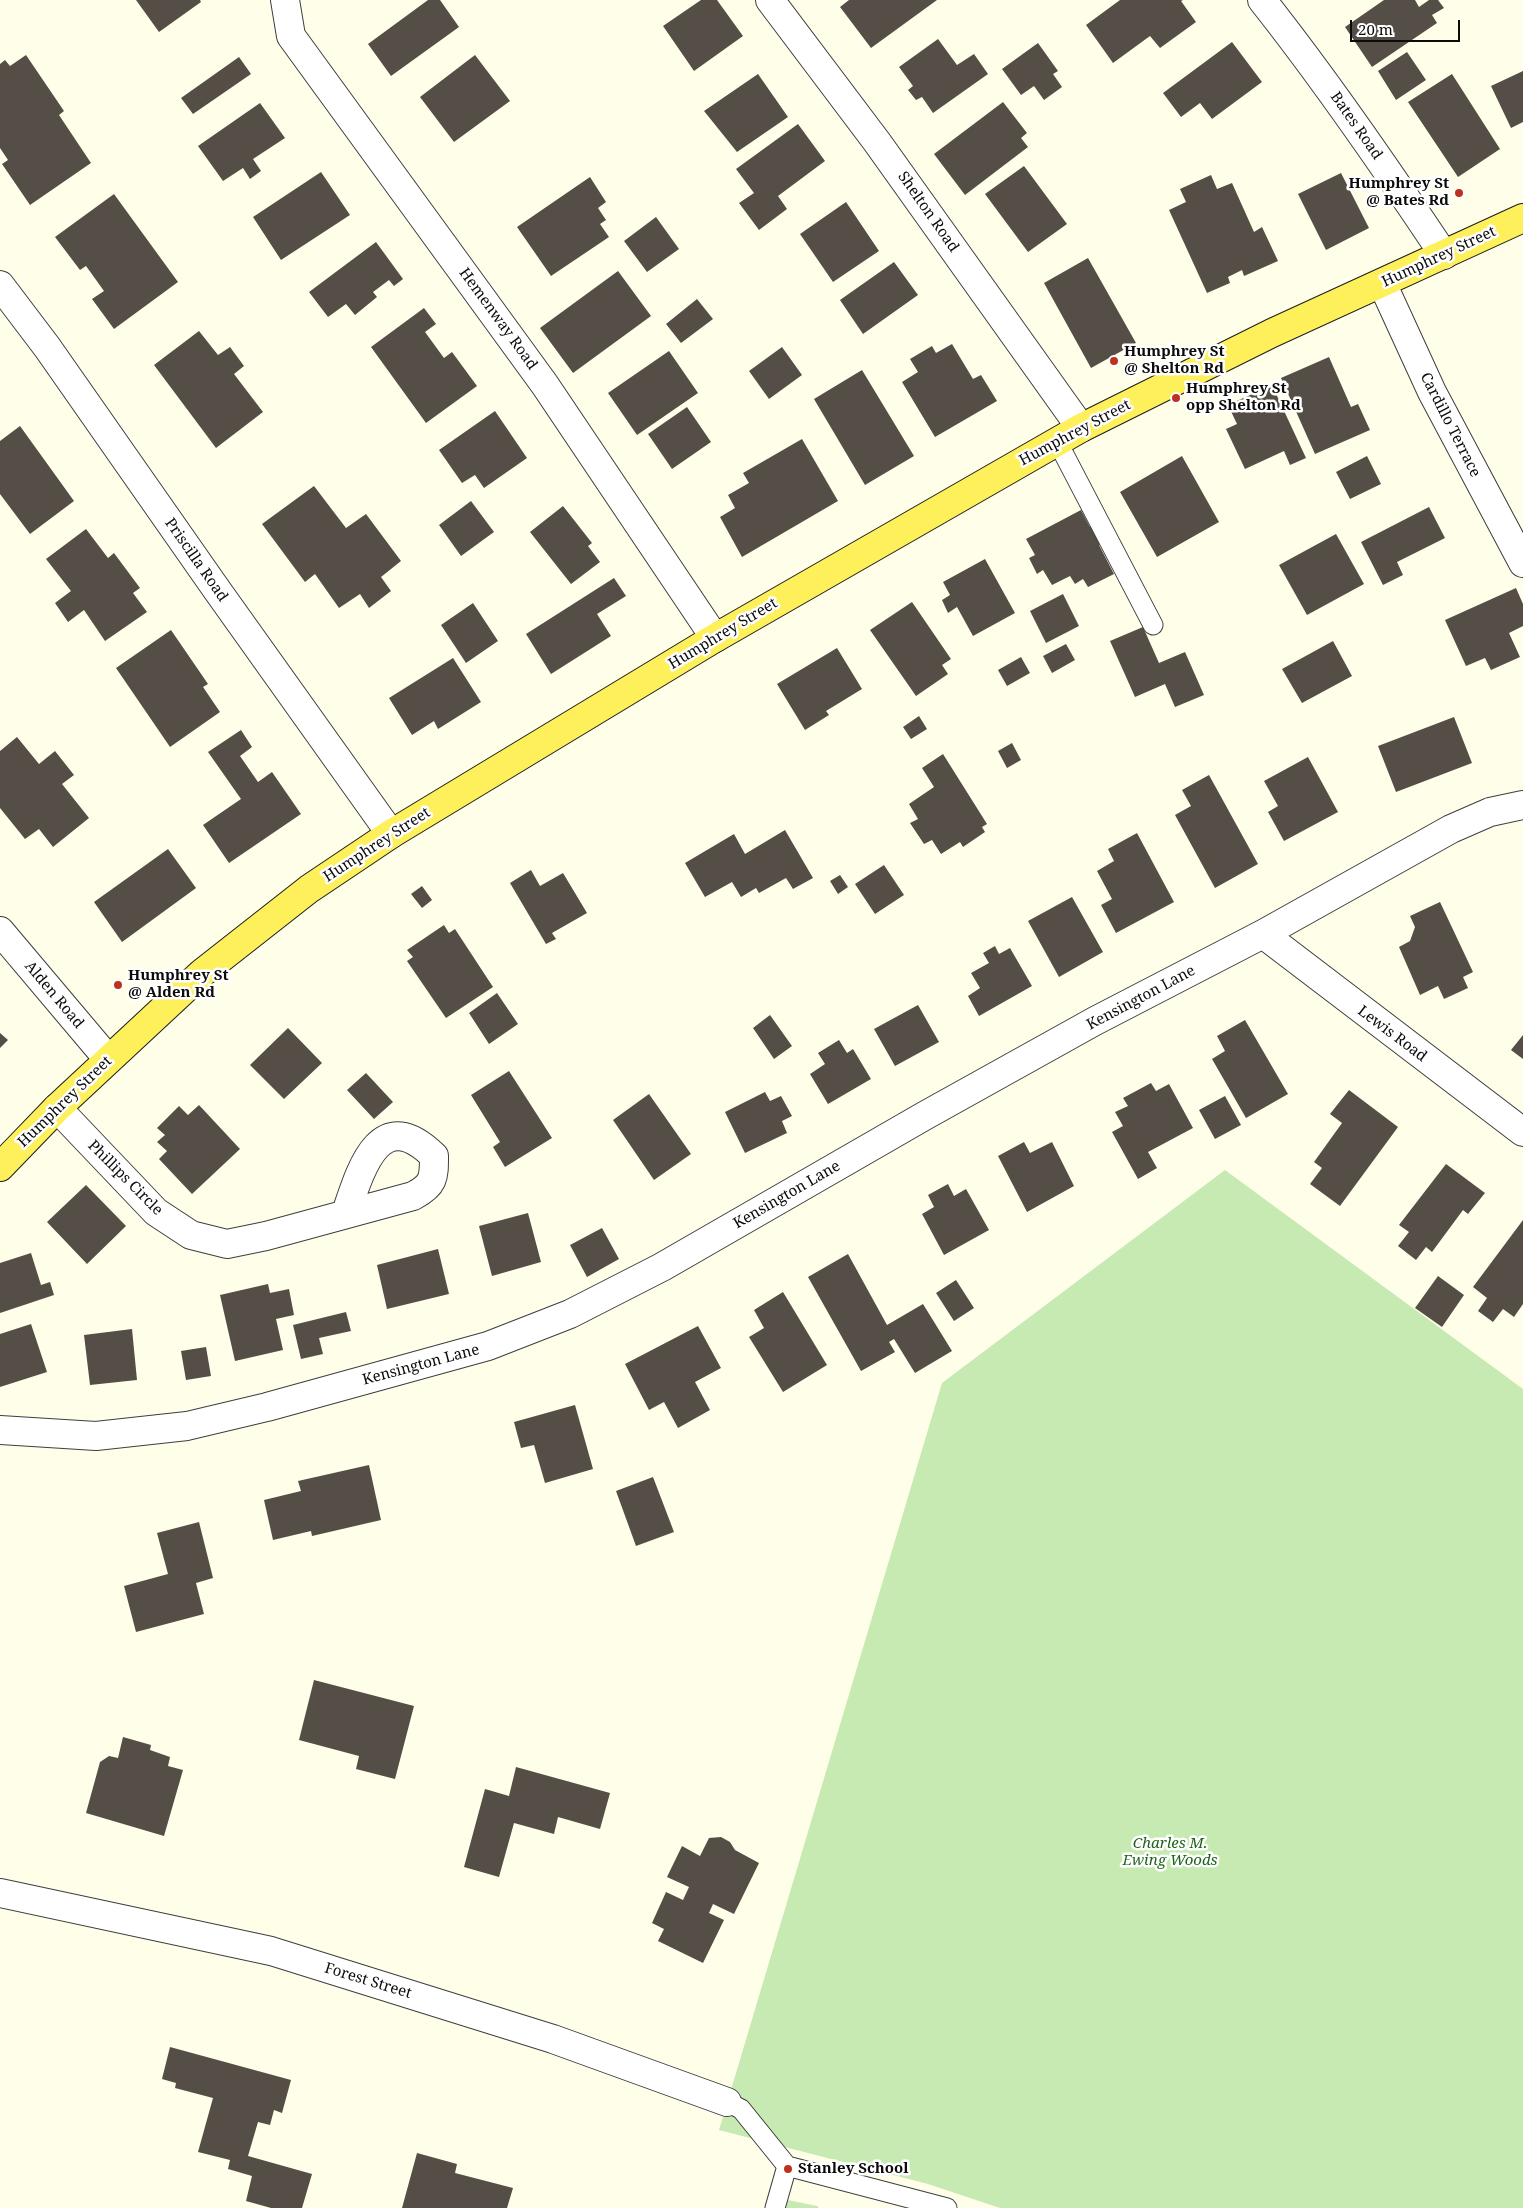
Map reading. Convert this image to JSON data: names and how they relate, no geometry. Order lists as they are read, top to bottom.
{
  "streets": {
    "main road": ["Humphrey Street"],
    "street": [
      "Bates Road",
      "Shelton Road",
      "Hemenway Road",
      "Cardillo Terrace",
      "Priscilla Road",
      "Alden Road",
      "Kensington Lane",
      "Lewis Road",
      "Phillips Circle",
      "Forest Street"
    ]
  },
  "crossings": [
    ["Bates Road", "Humphrey Street"],
    ["Shelton Road", "Humphrey Street"],
    ["Humphrey Street", "Hemenway Road"],
    ["Humphrey Street", "Cardillo Terrace"],
    ["Humphrey Street", "Priscilla Road"],
    ["Humphrey Street", "Alden Road"],
    ["Humphrey Street", "Phillips Circle"],
    ["Kensington Lane", "Lewis Road"]
  ],
  "parks": ["Charles M. Ewing Woods"],
  "places": [
    "Humphrey St @ Bates Rd",
    "Humphrey St @ Shelton Rd",
    "Humphrey St opp Shelton Rd",
    "Humphrey St @ Alden Rd",
    "Stanley School"
  ],
  "scale_bar": "20 m"
}
